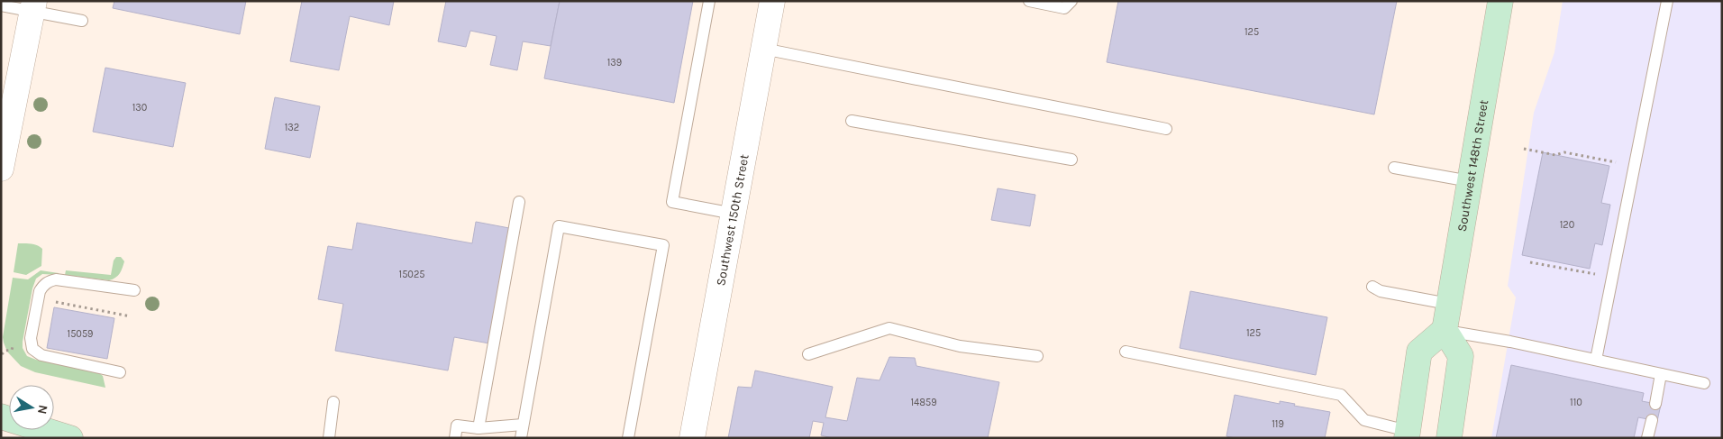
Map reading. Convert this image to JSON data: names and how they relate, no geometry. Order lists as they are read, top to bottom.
{
  "streets": {
    "main road": ["Southwest 148th Street"],
    "street": ["Southwest 150th Street"]
  },
  "house_numbers": [
    "125",
    "139",
    "130",
    "132",
    "120",
    "15025",
    "125",
    "15059",
    "14859",
    "110",
    "119"
  ],
  "north": "right"
}
